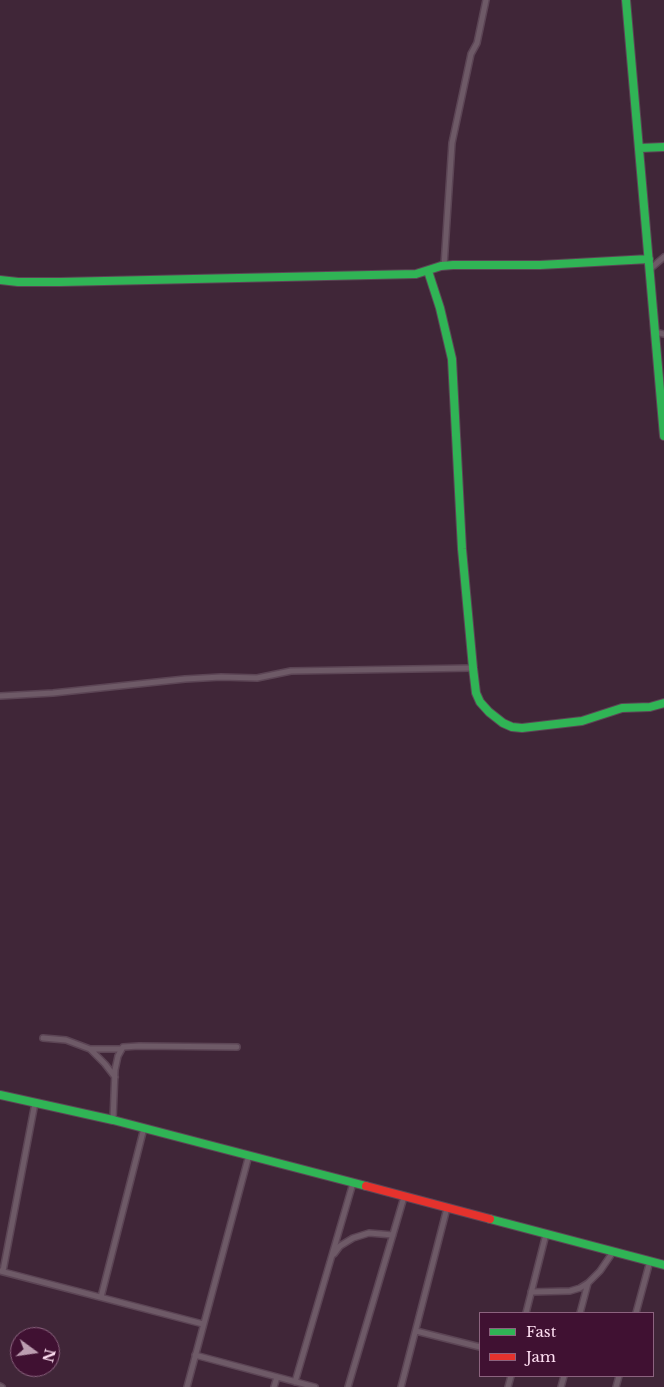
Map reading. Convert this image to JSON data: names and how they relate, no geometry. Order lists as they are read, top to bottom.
{
  "legend": ["Fast", "Jam"],
  "north": "right"
}
